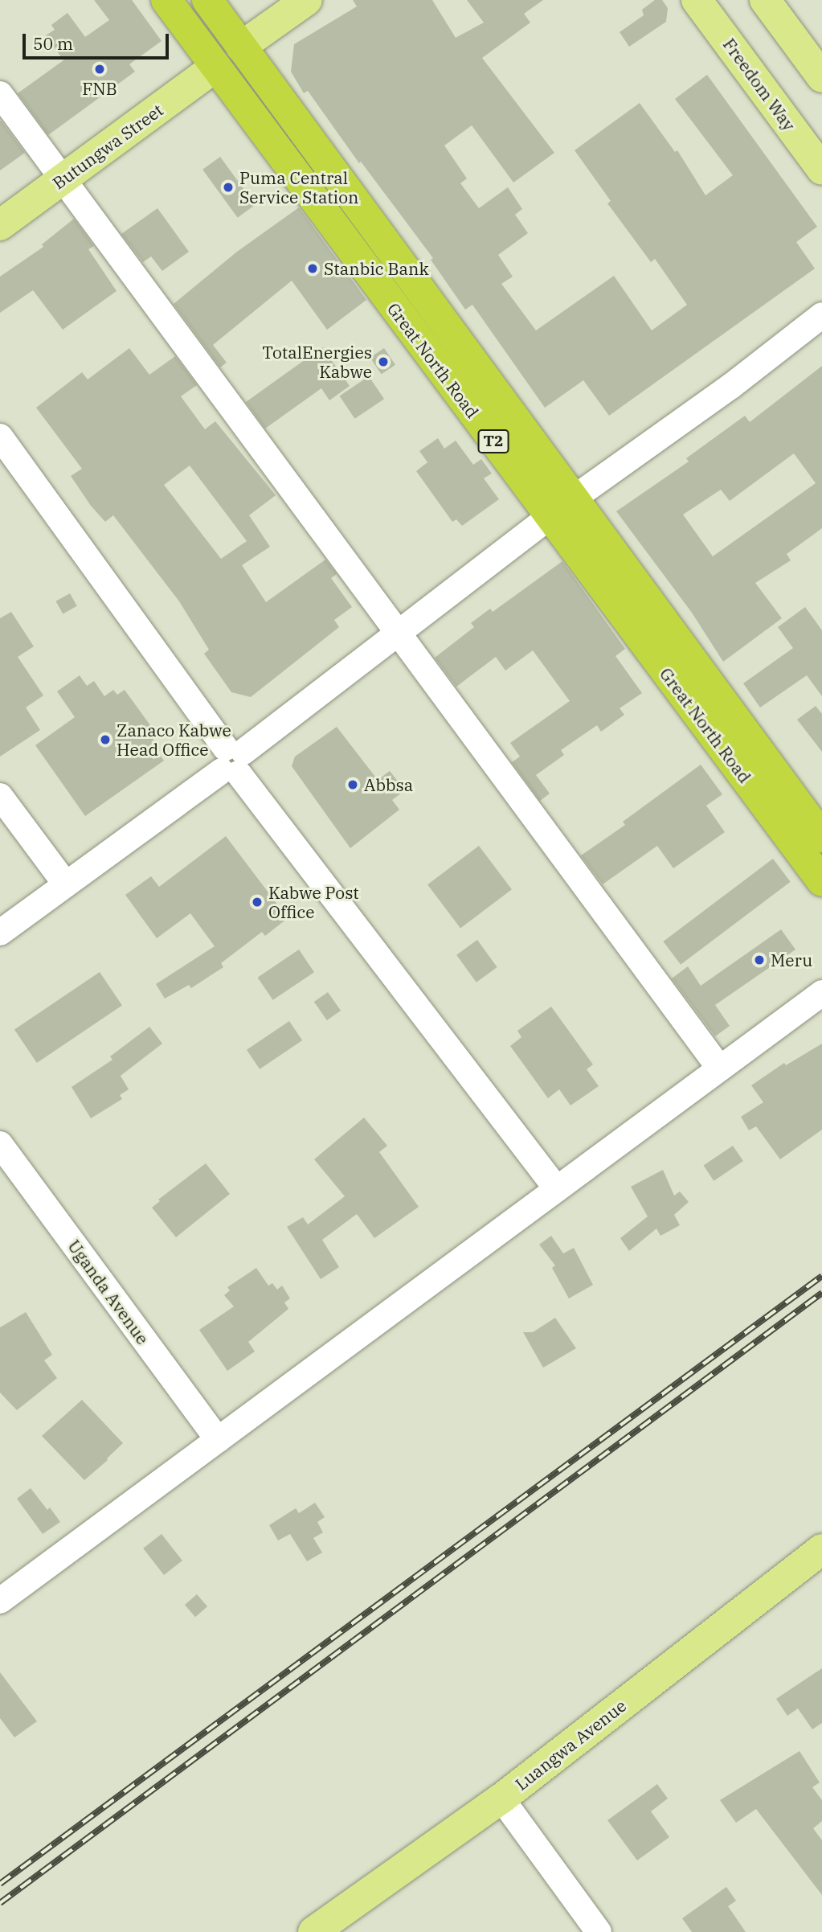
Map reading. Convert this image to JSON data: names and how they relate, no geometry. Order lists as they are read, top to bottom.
{
  "streets": {
    "highway": ["Great North Road", "T2"],
    "main road": ["Freedom Way", "Butungwa Street", "Luangwa Avenue"],
    "street": ["Uganda Avenue"]
  },
  "crossings": [
    ["Butungwa Street", "Great North Road"]
  ],
  "places": [
    "FNB",
    "Puma Central Service Station",
    "Stanbic Bank",
    "TotalEnergies Kabwe",
    "Zanaco Kabwe Head Office",
    "Abbsa",
    "Kabwe Post Office",
    "Meru"
  ],
  "scale_bar": "50 m"
}
